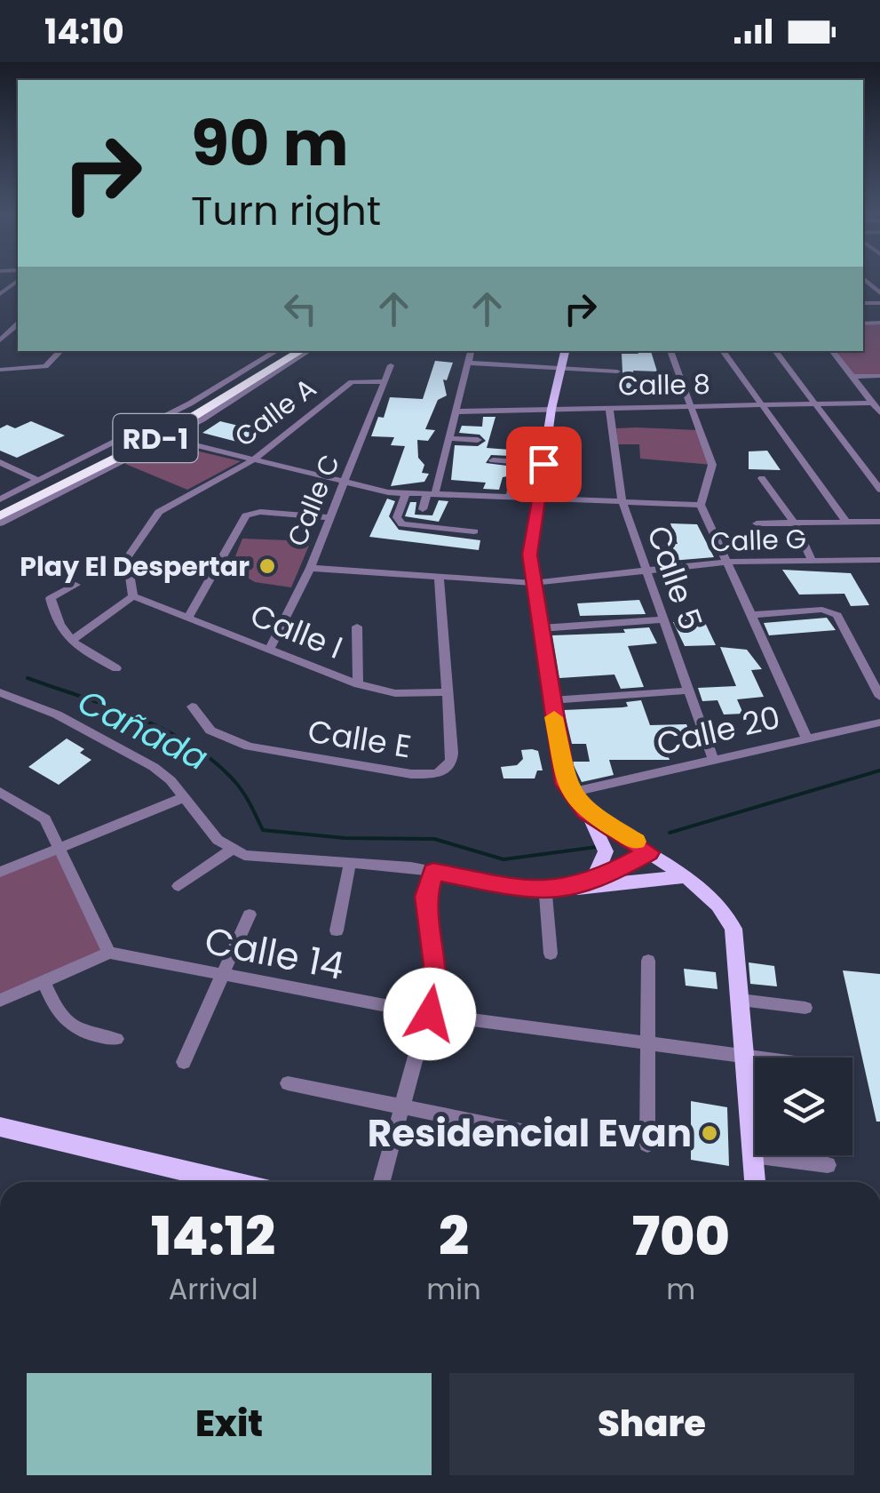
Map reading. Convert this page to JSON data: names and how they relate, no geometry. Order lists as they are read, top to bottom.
{
  "streets": {
    "highway": ["RD-1"],
    "street": [
      "Calle 8",
      "Calle A",
      "Calle C",
      "Calle G",
      "Calle 5",
      "Calle I",
      "Calle 20",
      "Calle E",
      "Calle 14"
    ]
  },
  "crossings": [
    ["Calle 8", "Calle 5"],
    ["Calle A", "Calle C"],
    ["Calle A", "Calle I"],
    ["Calle C", "Calle G"],
    ["Calle C", "Calle I"],
    ["Calle G", "Calle 5"],
    ["Calle G", "Calle E"],
    ["Calle 5", "Calle 20"],
    ["Calle I", "Calle E"]
  ],
  "water": ["Cañada"],
  "places": ["Play El Despertar", "Residencial Evan"],
  "page": {
    "status": "14:10",
    "turn": ["90 m", "Turn right"],
    "eta": [
      "14:12",
      "Arrival",
      "2",
      "min",
      "700",
      "m"
    ],
    "buttons": ["Exit", "Share"]
  }
}
